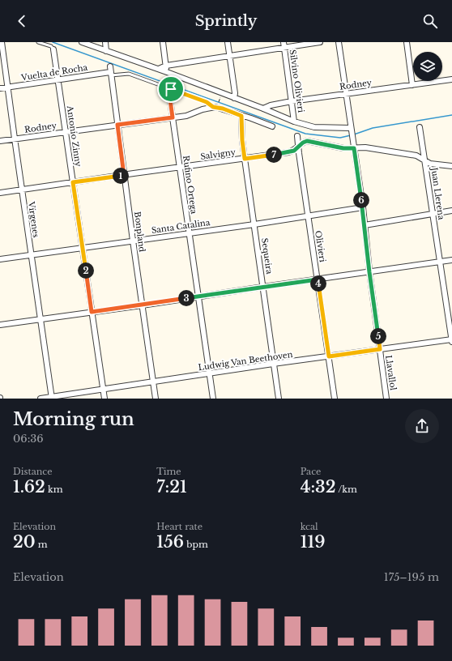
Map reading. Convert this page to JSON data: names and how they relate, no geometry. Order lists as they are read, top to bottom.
{
  "streets": {
    "street": [
      "Vuelta de Rocha",
      "Silvino Olivieri",
      "Rodney",
      "Antonio Zinny",
      "Salvigny",
      "Rufino Ortega",
      "Juan Llerena",
      "Vírgenes",
      "Santa Catalina",
      "Bonpland",
      "Olivieri",
      "Sequeira",
      "Ludwig Van Beethoven",
      "Llavallol"
    ]
  },
  "crossings": [
    ["Vuelta de Rocha", "Antonio Zinny"],
    ["Vuelta de Rocha", "Vírgenes"],
    ["Vuelta de Rocha", "Bonpland"],
    ["Silvino Olivieri", "Rodney"],
    ["Rodney", "Antonio Zinny"],
    ["Rodney", "Rufino Ortega"],
    ["Rodney", "Vírgenes"],
    ["Rodney", "Bonpland"],
    ["Rodney", "Llavallol"],
    ["Antonio Zinny", "Salvigny"],
    ["Antonio Zinny", "Santa Catalina"],
    ["Antonio Zinny", "Ludwig Van Beethoven"],
    ["Salvigny", "Rufino Ortega"],
    ["Salvigny", "Juan Llerena"],
    ["Salvigny", "Vírgenes"],
    ["Salvigny", "Bonpland"],
    ["Salvigny", "Olivieri"],
    ["Salvigny", "Sequeira"],
    ["Salvigny", "Llavallol"],
    ["Rufino Ortega", "Santa Catalina"],
    ["Rufino Ortega", "Ludwig Van Beethoven"],
    ["Juan Llerena", "Ludwig Van Beethoven"],
    ["Vírgenes", "Santa Catalina"],
    ["Vírgenes", "Ludwig Van Beethoven"],
    ["Santa Catalina", "Bonpland"],
    ["Santa Catalina", "Olivieri"],
    ["Santa Catalina", "Sequeira"],
    ["Santa Catalina", "Llavallol"],
    ["Bonpland", "Ludwig Van Beethoven"],
    ["Olivieri", "Ludwig Van Beethoven"],
    ["Sequeira", "Ludwig Van Beethoven"],
    ["Ludwig Van Beethoven", "Llavallol"]
  ],
  "page": {
    "header": "Sprintly",
    "pins": [
      "7",
      "1",
      "6",
      "2",
      "4",
      "3",
      "5"
    ],
    "heading": ["Morning run", "06:36"],
    "stats": [
      ["Distance", "1.62 km"],
      ["Time", "7:21"],
      ["Pace", "4:32 /km"],
      ["Elevation", "20 m"],
      ["Heart rate", "156 bpm"],
      ["kcal", "119"]
    ],
    "chart": ["Elevation", "175–195 m"]
  }
}
